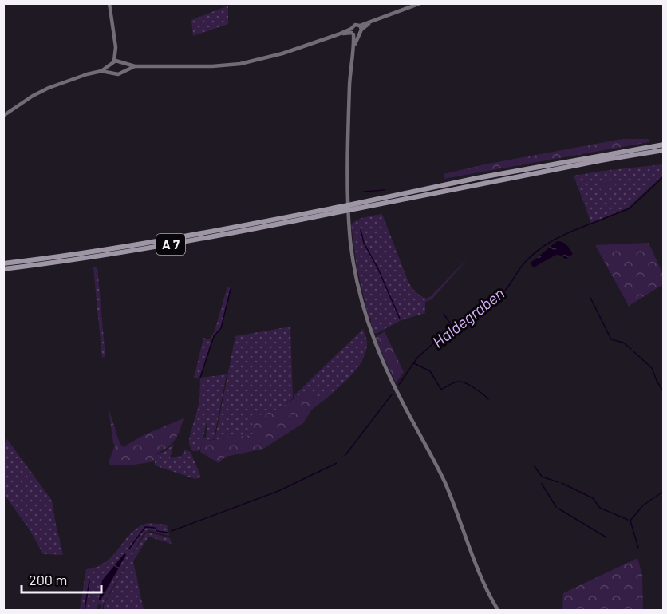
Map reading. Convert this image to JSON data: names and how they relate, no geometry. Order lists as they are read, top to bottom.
{
  "streets": {
    "highway": ["A 7"]
  },
  "water": ["Haldegraben"],
  "scale_bar": "200 m"
}
